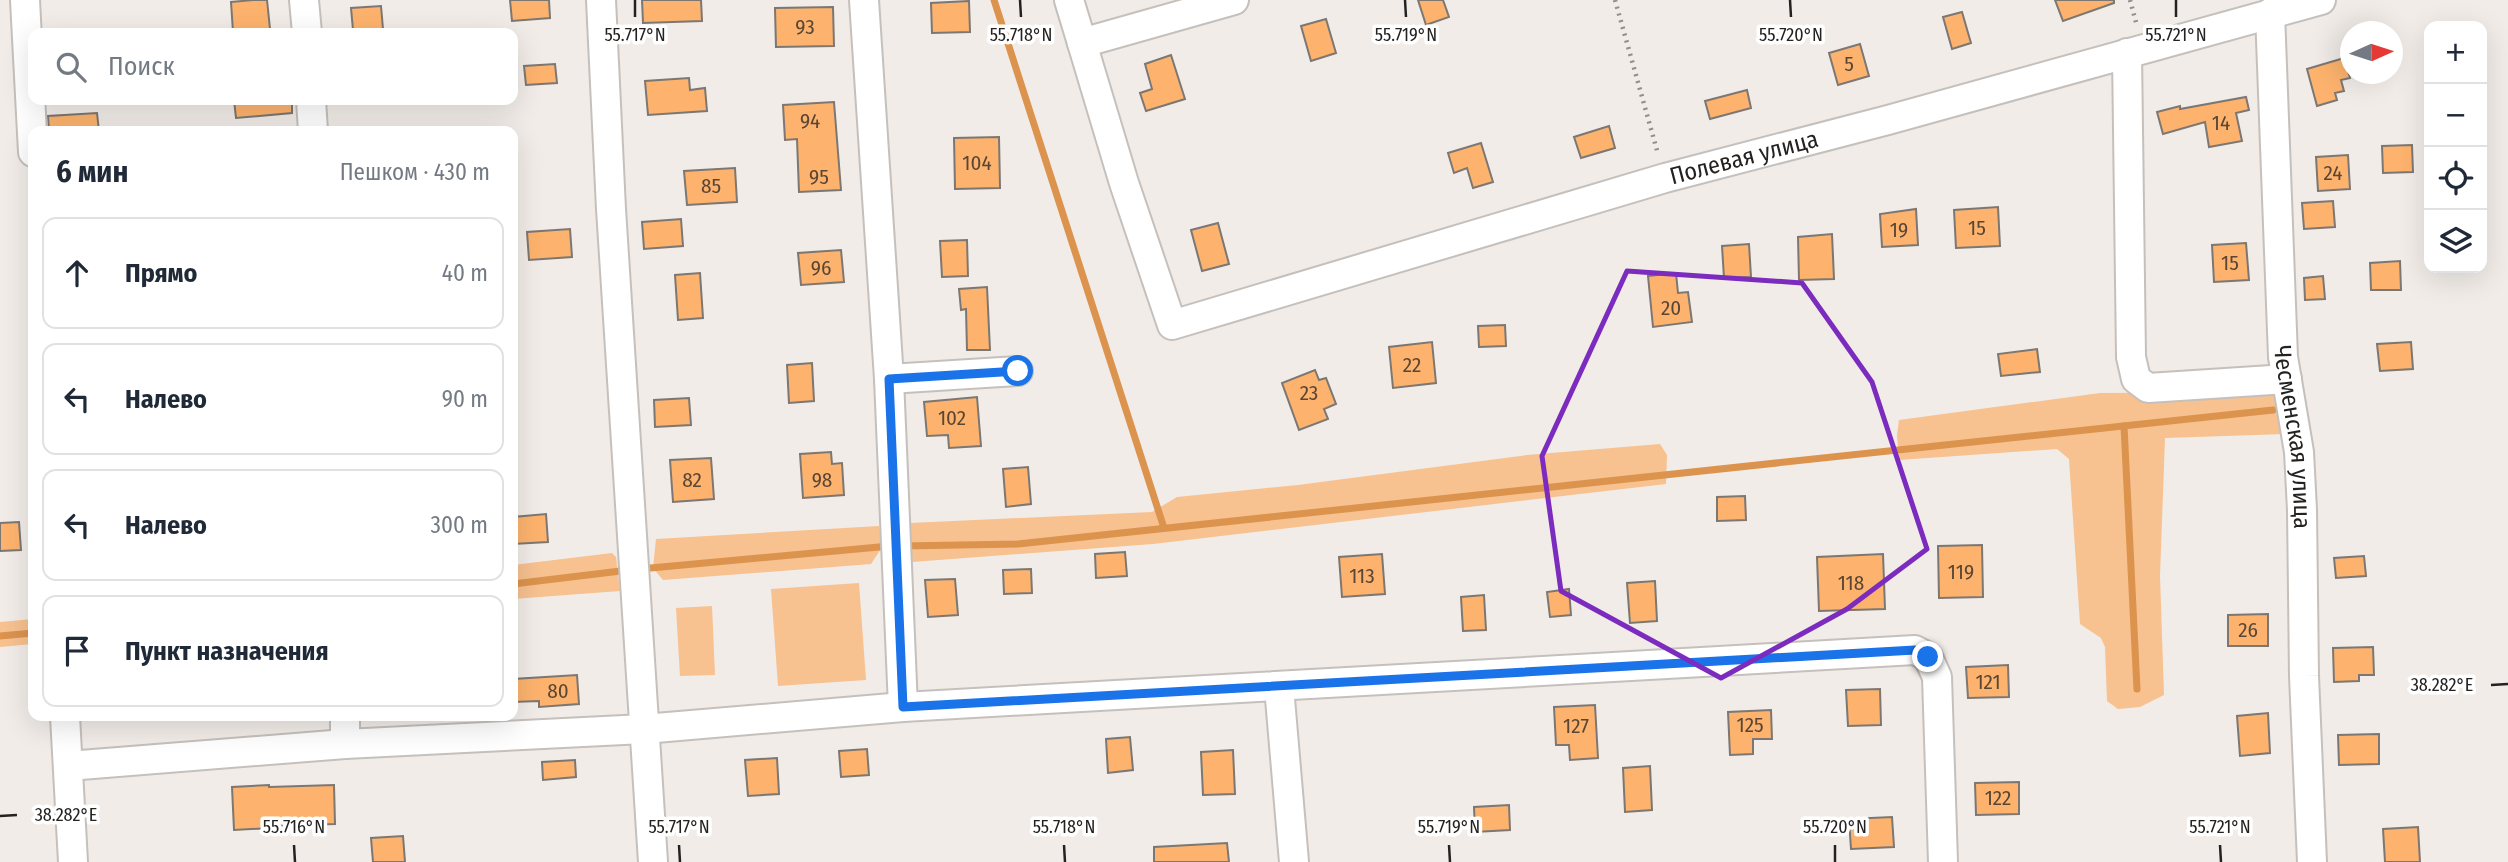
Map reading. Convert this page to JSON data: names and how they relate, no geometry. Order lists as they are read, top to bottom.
{
  "streets": {
    "street": ["Полевая улица", "Чесменская улица"]
  },
  "crossings": [
    ["Полевая улица", "Чесменская улица"]
  ],
  "house_numbers": [
    "93",
    "5",
    "94",
    "14",
    "104",
    "24",
    "95",
    "85",
    "15",
    "19",
    "15",
    "96",
    "20",
    "22",
    "23",
    "102",
    "82",
    "98",
    "119",
    "113",
    "118",
    "26",
    "121",
    "80",
    "125",
    "127",
    "122"
  ],
  "north": "right",
  "page": {
    "map_buttons": ["+", "−"],
    "search": "Поиск",
    "heading": ["6 мин", "Пешком · 430 m"],
    "list": [
      ["Прямо", "40 m"],
      ["Налево", "90 m"],
      ["Налево", "300 m"],
      "Пункт назначения"
    ]
  },
  "coordinates": [
    "55.717°N",
    "55.718°N",
    "55.719°N",
    "55.720°N",
    "55.721°N",
    "38.282°E",
    "55.716°N"
  ]
}
